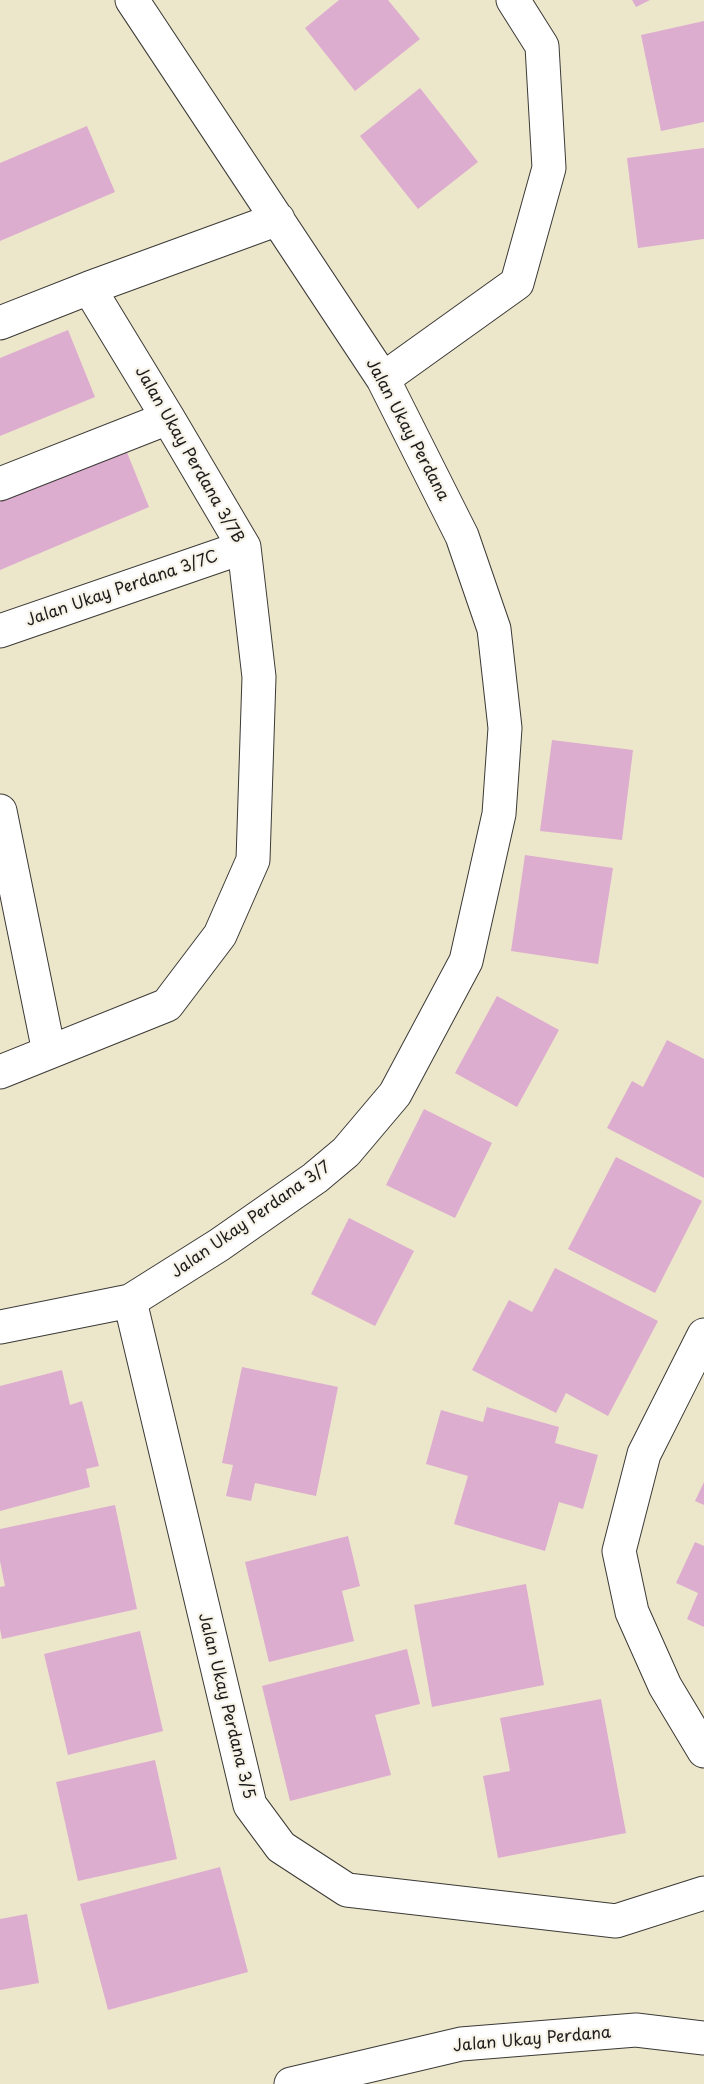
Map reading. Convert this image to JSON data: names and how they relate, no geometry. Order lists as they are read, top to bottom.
{
  "streets": {
    "street": [
      "Jalan Ukay Perdana",
      "Jalan Ukay Perdana 3/7B",
      "Jalan Ukay Perdana 3/7C",
      "Jalan Ukay Perdana 3/7",
      "Jalan Ukay Perdana 3/5"
    ]
  },
  "crossings": [
    ["Jalan Ukay Perdana", "Jalan Ukay Perdana 3/7"],
    ["Jalan Ukay Perdana 3/7B", "Jalan Ukay Perdana 3/7C"],
    ["Jalan Ukay Perdana 3/7", "Jalan Ukay Perdana 3/5"]
  ]
}
